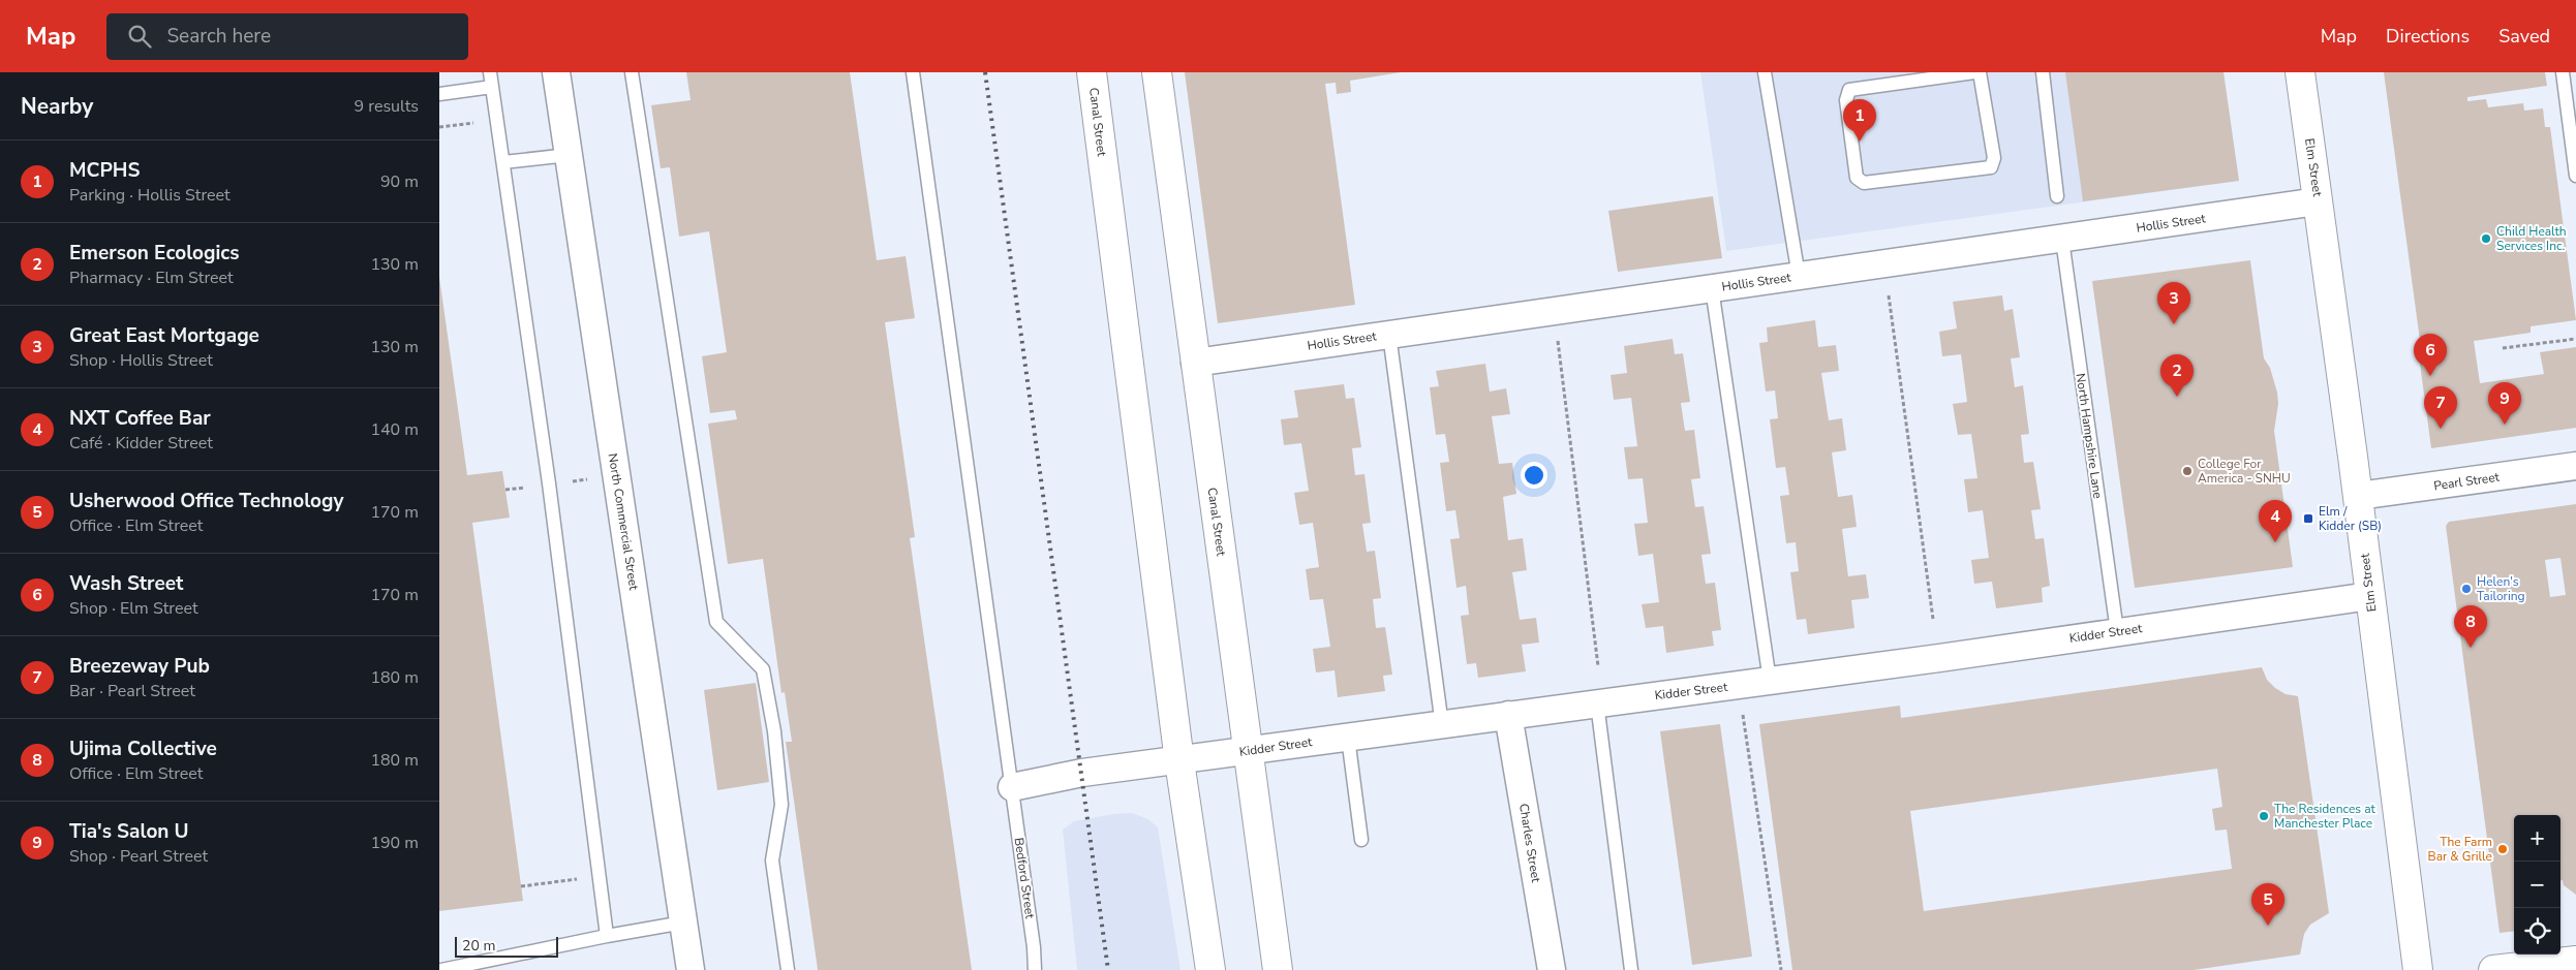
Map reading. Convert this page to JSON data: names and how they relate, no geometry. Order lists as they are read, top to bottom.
{
  "streets": {
    "street": [
      "Canal Street",
      "Elm Street",
      "Hollis Street",
      "Pearl Street",
      "North Commercial Street",
      "Kidder Street",
      "Charles Street"
    ],
    "lane": ["North Hampshire Lane", "Bedford Street"]
  },
  "crossings": [
    ["Canal Street", "Hollis Street"],
    ["Canal Street", "Kidder Street"],
    ["Elm Street", "Hollis Street"],
    ["Elm Street", "Pearl Street"],
    ["Elm Street", "Kidder Street"],
    ["Hollis Street", "North Hampshire Lane"],
    ["North Hampshire Lane", "Kidder Street"],
    ["Kidder Street", "Charles Street"],
    ["Kidder Street", "Bedford Street"]
  ],
  "places": {
    "other": [
      "Child Health Services Inc.",
      "College For America - SNHU",
      "Helen's Tailoring",
      "The Residences at Manchester Place",
      "The Farm Bar & Grille"
    ],
    "transit": ["Elm / Kidder (SB)"]
  },
  "scale_bar": "20 m",
  "page": {
    "header": "Map",
    "search": "Search here",
    "nav": ["Map", "Directions", "Saved"],
    "heading": ["Nearby", "9 results"],
    "pins": [
      "1",
      "3",
      "6",
      "2",
      "9",
      "7",
      "4",
      "8",
      "5"
    ],
    "list": [
      {
        "mark": "1",
        "name": "MCPHS",
        "note": "Parking · Hollis Street",
        "value": "90 m"
      },
      {
        "mark": "2",
        "name": "Emerson Ecologics",
        "note": "Pharmacy · Elm Street",
        "value": "130 m"
      },
      {
        "mark": "3",
        "name": "Great East Mortgage",
        "note": "Shop · Hollis Street",
        "value": "130 m"
      },
      {
        "mark": "4",
        "name": "NXT Coffee Bar",
        "note": "Café · Kidder Street",
        "value": "140 m"
      },
      {
        "mark": "5",
        "name": "Usherwood Office Technology",
        "note": "Office · Elm Street",
        "value": "170 m"
      },
      {
        "mark": "6",
        "name": "Wash Street",
        "note": "Shop · Elm Street",
        "value": "170 m"
      },
      {
        "mark": "7",
        "name": "Breezeway Pub",
        "note": "Bar · Pearl Street",
        "value": "180 m"
      },
      {
        "mark": "8",
        "name": "Ujima Collective",
        "note": "Office · Elm Street",
        "value": "180 m"
      },
      {
        "mark": "9",
        "name": "Tia's Salon U",
        "note": "Shop · Pearl Street",
        "value": "190 m"
      }
    ],
    "map_buttons": ["+", "−"],
    "scale": "20 m"
  }
}
